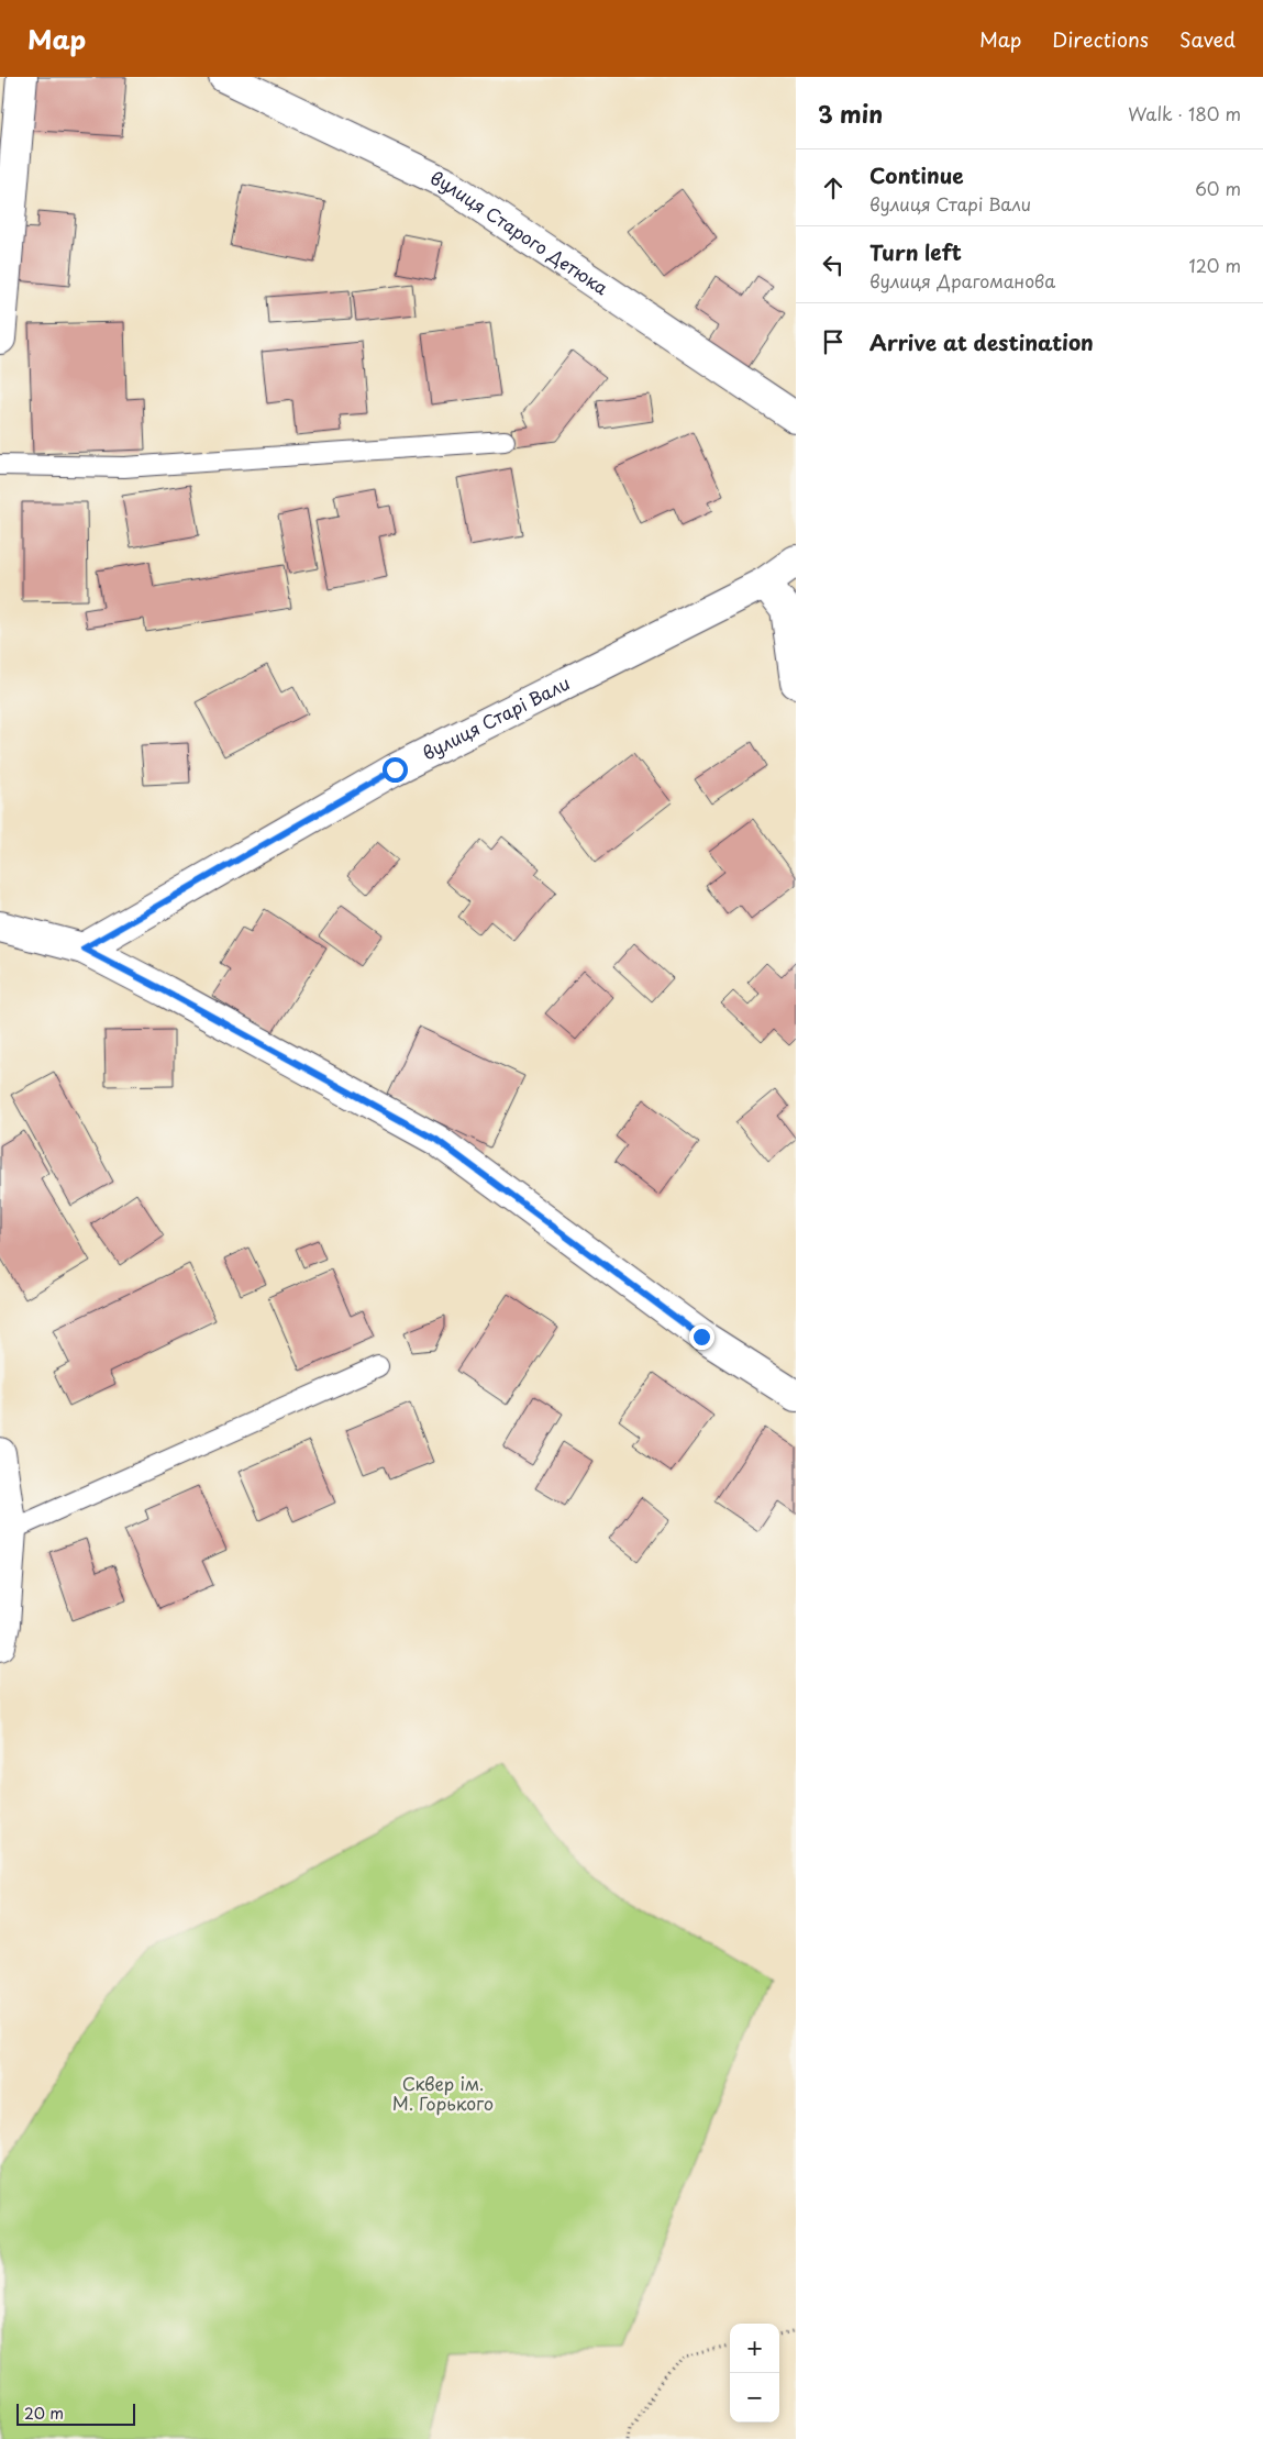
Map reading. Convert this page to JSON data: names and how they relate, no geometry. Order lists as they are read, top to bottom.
{
  "streets": {
    "street": ["вулиця Старого Детюка", "вулиця Старі Вали"]
  },
  "parks": ["Сквер ім. М. Горького"],
  "scale_bar": "20 m",
  "page": {
    "header": "Map",
    "nav": ["Map", "Directions", "Saved"],
    "heading": ["3 min", "Walk · 180 m"],
    "list": [
      ["Continue", "вулиця Старі Вали", "60 m"],
      ["Turn left", "вулиця Драгоманова", "120 m"],
      "Arrive at destination"
    ],
    "map_buttons": ["+", "−"],
    "scale": "20 m"
  }
}
